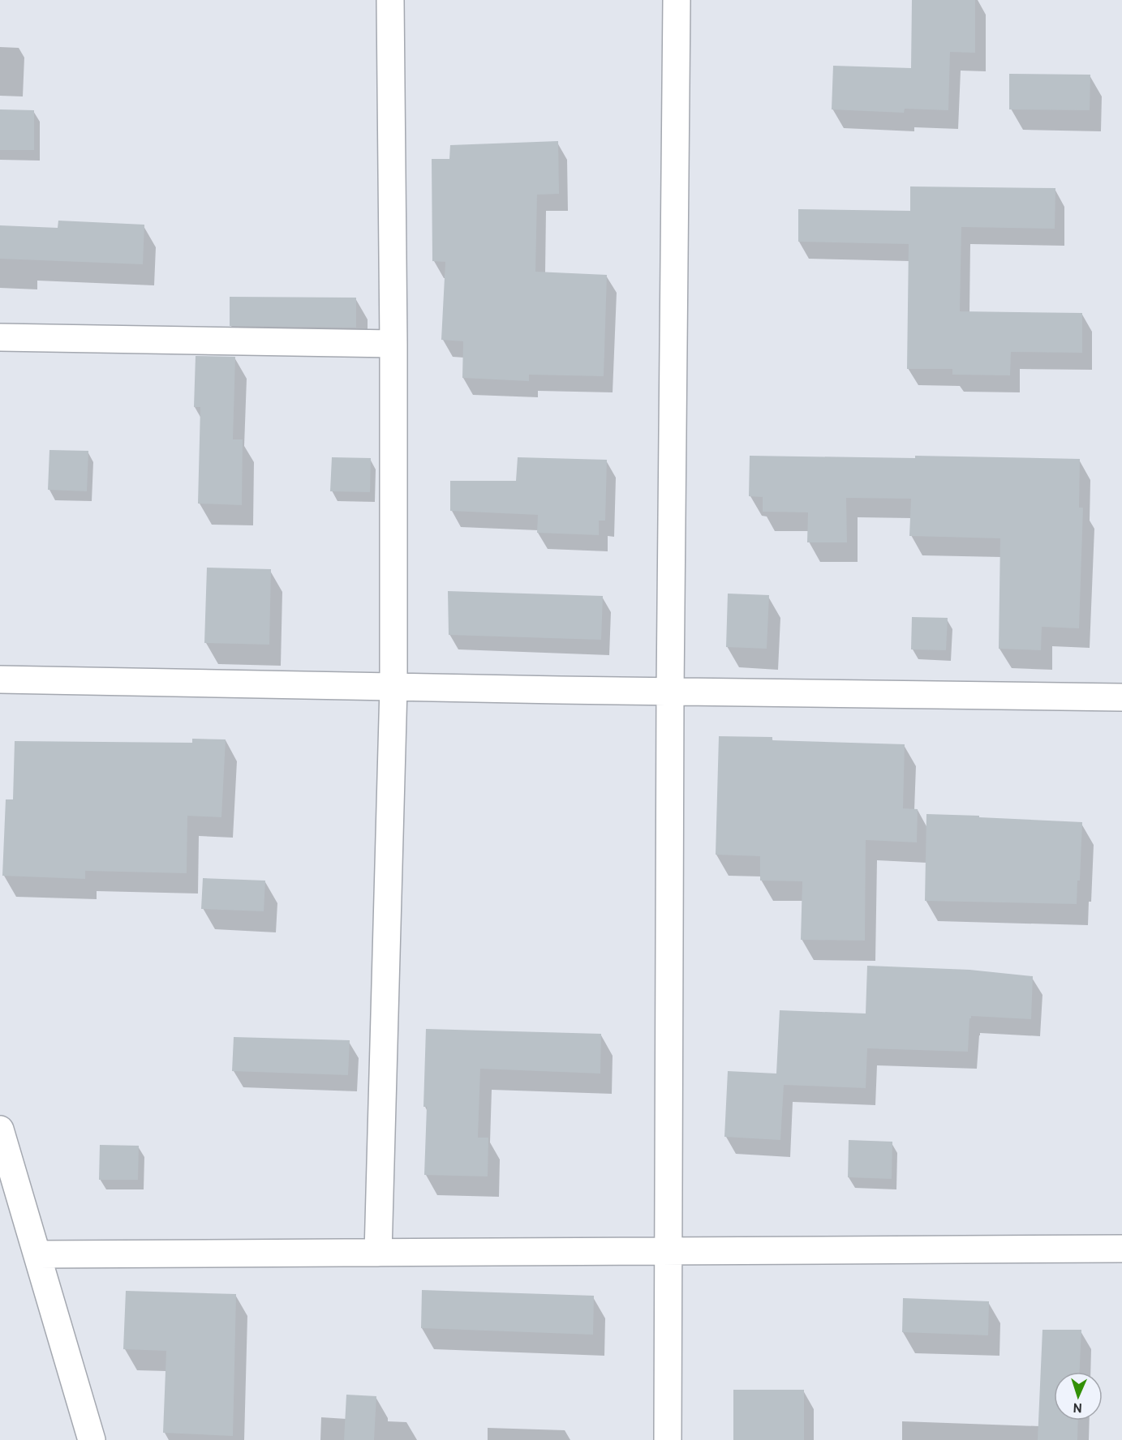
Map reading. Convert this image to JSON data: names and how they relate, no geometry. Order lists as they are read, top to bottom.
{
  "north": "bottom"
}
